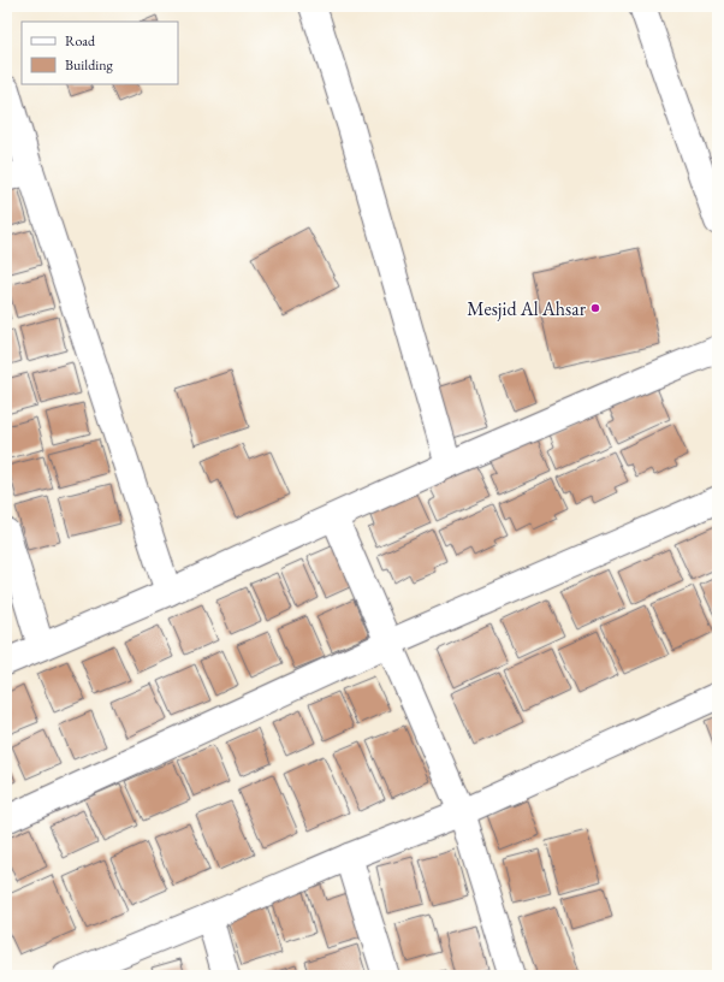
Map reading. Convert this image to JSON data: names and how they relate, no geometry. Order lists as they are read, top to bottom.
{
  "places": ["Mesjid Al Ahsar"],
  "legend": ["Road", "Building"]
}
